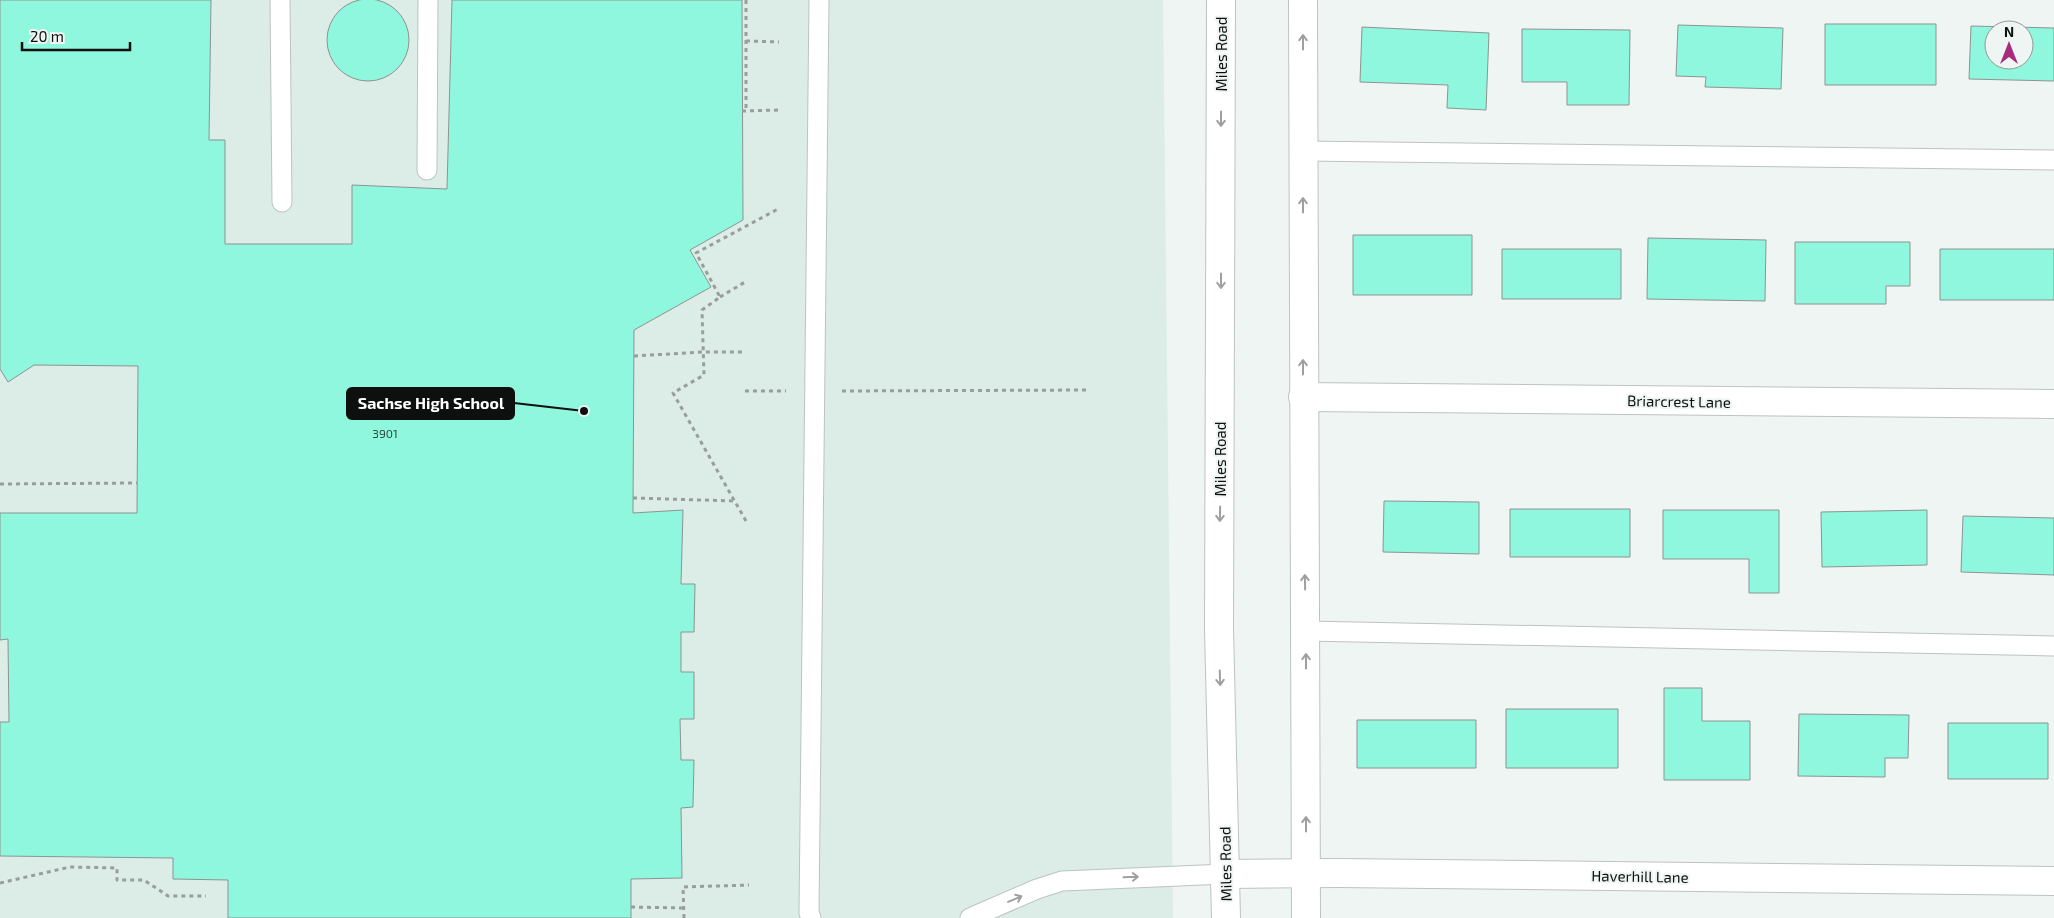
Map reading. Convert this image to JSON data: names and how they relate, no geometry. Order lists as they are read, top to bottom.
{
  "streets": {
    "main road": ["Miles Road", "Briarcrest Lane", "Haverhill Lane"]
  },
  "crossings": [
    ["Miles Road", "Haverhill Lane"]
  ],
  "places": ["Sachse High School"],
  "house_numbers": ["3901"],
  "scale_bar": "20 m",
  "north": "top"
}
